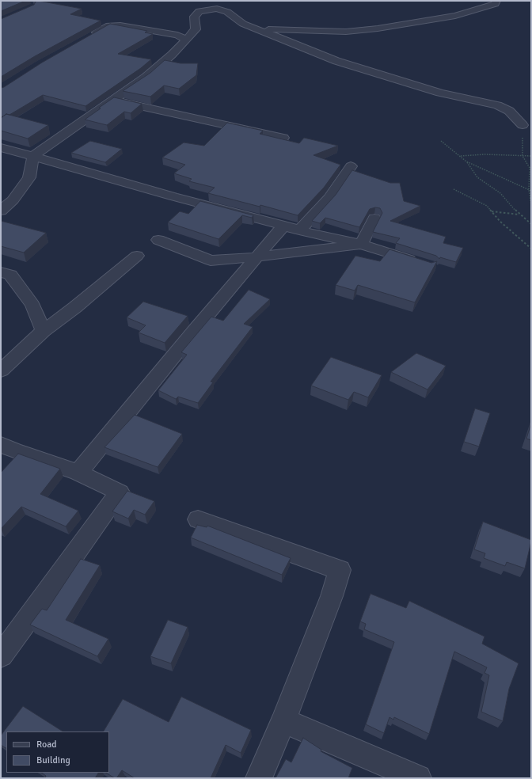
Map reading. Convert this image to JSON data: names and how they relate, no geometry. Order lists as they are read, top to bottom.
{
  "legend": ["Road", "Building"]
}
